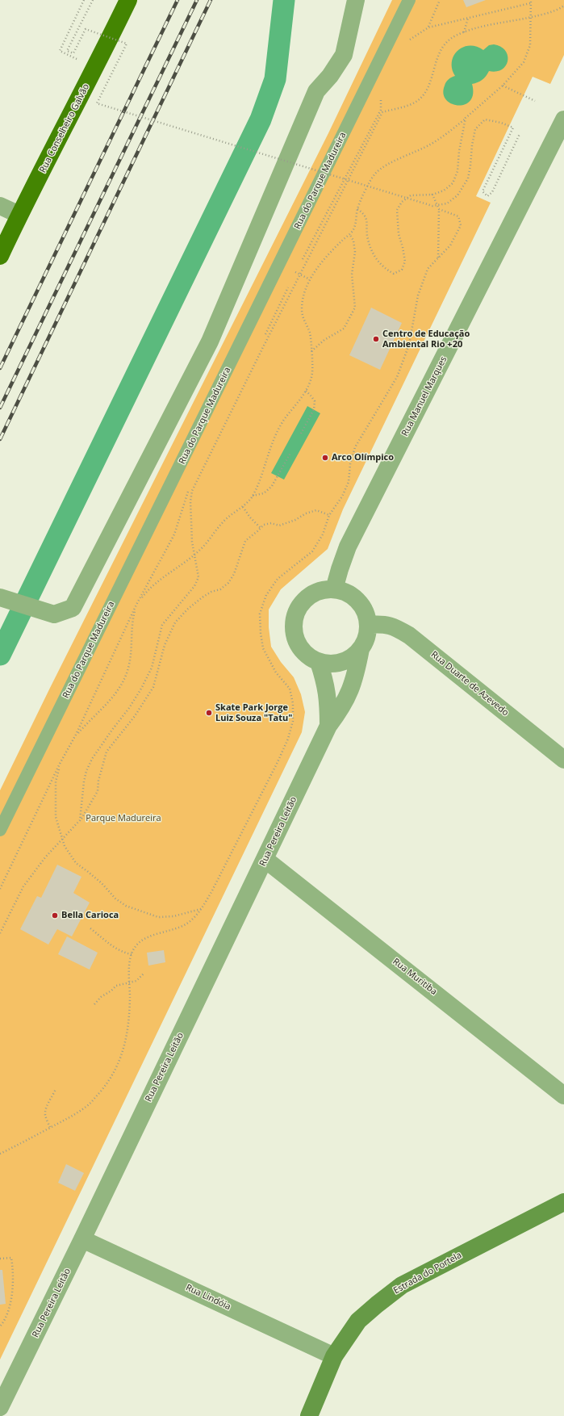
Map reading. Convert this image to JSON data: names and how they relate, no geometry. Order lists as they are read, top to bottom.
{
  "streets": {
    "main road": ["Rua Conselheiro Galvão", "Estrada do Portela"],
    "street": [
      "Rua Manuel Marques",
      "Rua Duarte de Azevedo",
      "Rua Pereira Leitão",
      "Rua Muritiba",
      "Rua Lindóia"
    ],
    "lane": ["Rua do Parque Madureira"]
  },
  "crossings": [
    ["Rua Manuel Marques", "Rua Duarte de Azevedo"],
    ["Rua Manuel Marques", "Rua Pereira Leitão"],
    ["Rua Duarte de Azevedo", "Rua Pereira Leitão"],
    ["Rua Pereira Leitão", "Rua Muritiba"],
    ["Rua Pereira Leitão", "Rua Lindóia"],
    ["Estrada do Portela", "Rua Lindóia"]
  ],
  "parks": ["Parque Madureira"],
  "places": [
    "Centro de Educação Ambiental Rio +20",
    "Arco Olímpico",
    "Skate Park Jorge Luiz Souza \"Tatu\"",
    "Bella Carioca"
  ]
}
